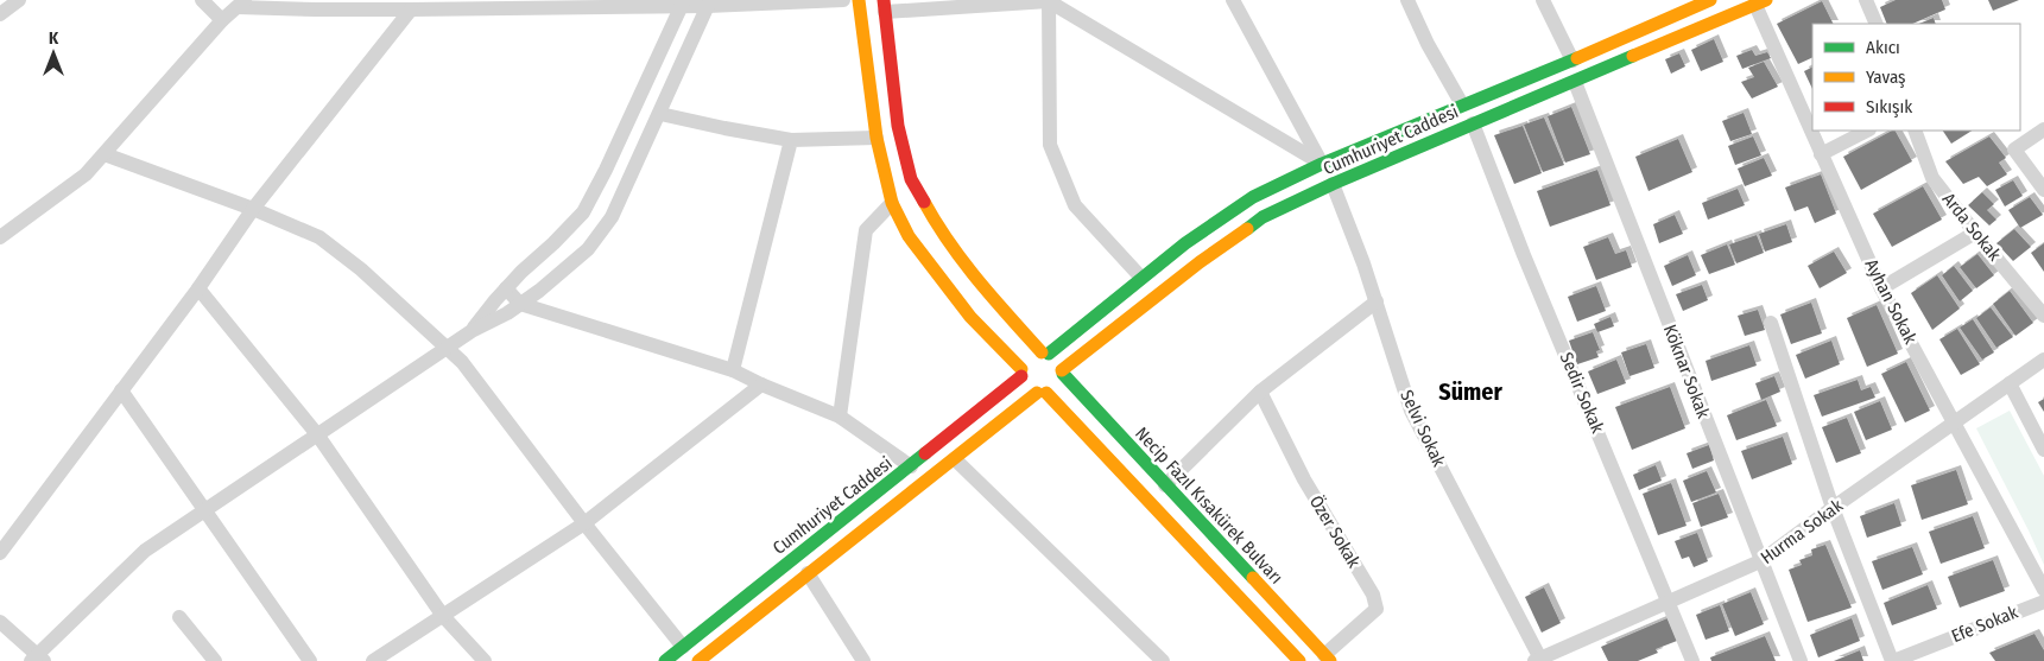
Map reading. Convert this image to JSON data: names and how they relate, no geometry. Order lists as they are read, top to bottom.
{
  "streets": {
    "main road": ["Cumhuriyet Caddesi", "Necip Fazıl Kısakürek Bulvarı"],
    "street": [
      "Arda Sokak",
      "Ayhan Sokak",
      "Köknar Sokak",
      "Sedir Sokak",
      "Selvi Sokak",
      "Özer Sokak",
      "Hurma Sokak",
      "Efe Sokak"
    ]
  },
  "crossings": [
    ["Cumhuriyet Caddesi", "Ayhan Sokak"],
    ["Cumhuriyet Caddesi", "Köknar Sokak"],
    ["Cumhuriyet Caddesi", "Sedir Sokak"],
    ["Cumhuriyet Caddesi", "Selvi Sokak"],
    ["Cumhuriyet Caddesi", "Necip Fazıl Kısakürek Bulvarı"],
    ["Ayhan Sokak", "Hurma Sokak"],
    ["Köknar Sokak", "Hurma Sokak"],
    ["Sedir Sokak", "Hurma Sokak"],
    ["Selvi Sokak", "Hurma Sokak"],
    ["Necip Fazıl Kısakürek Bulvarı", "Özer Sokak"]
  ],
  "districts": ["Sümer"],
  "legend": ["Akıcı", "Yavaş", "Sıkışık"],
  "north": "top"
}
